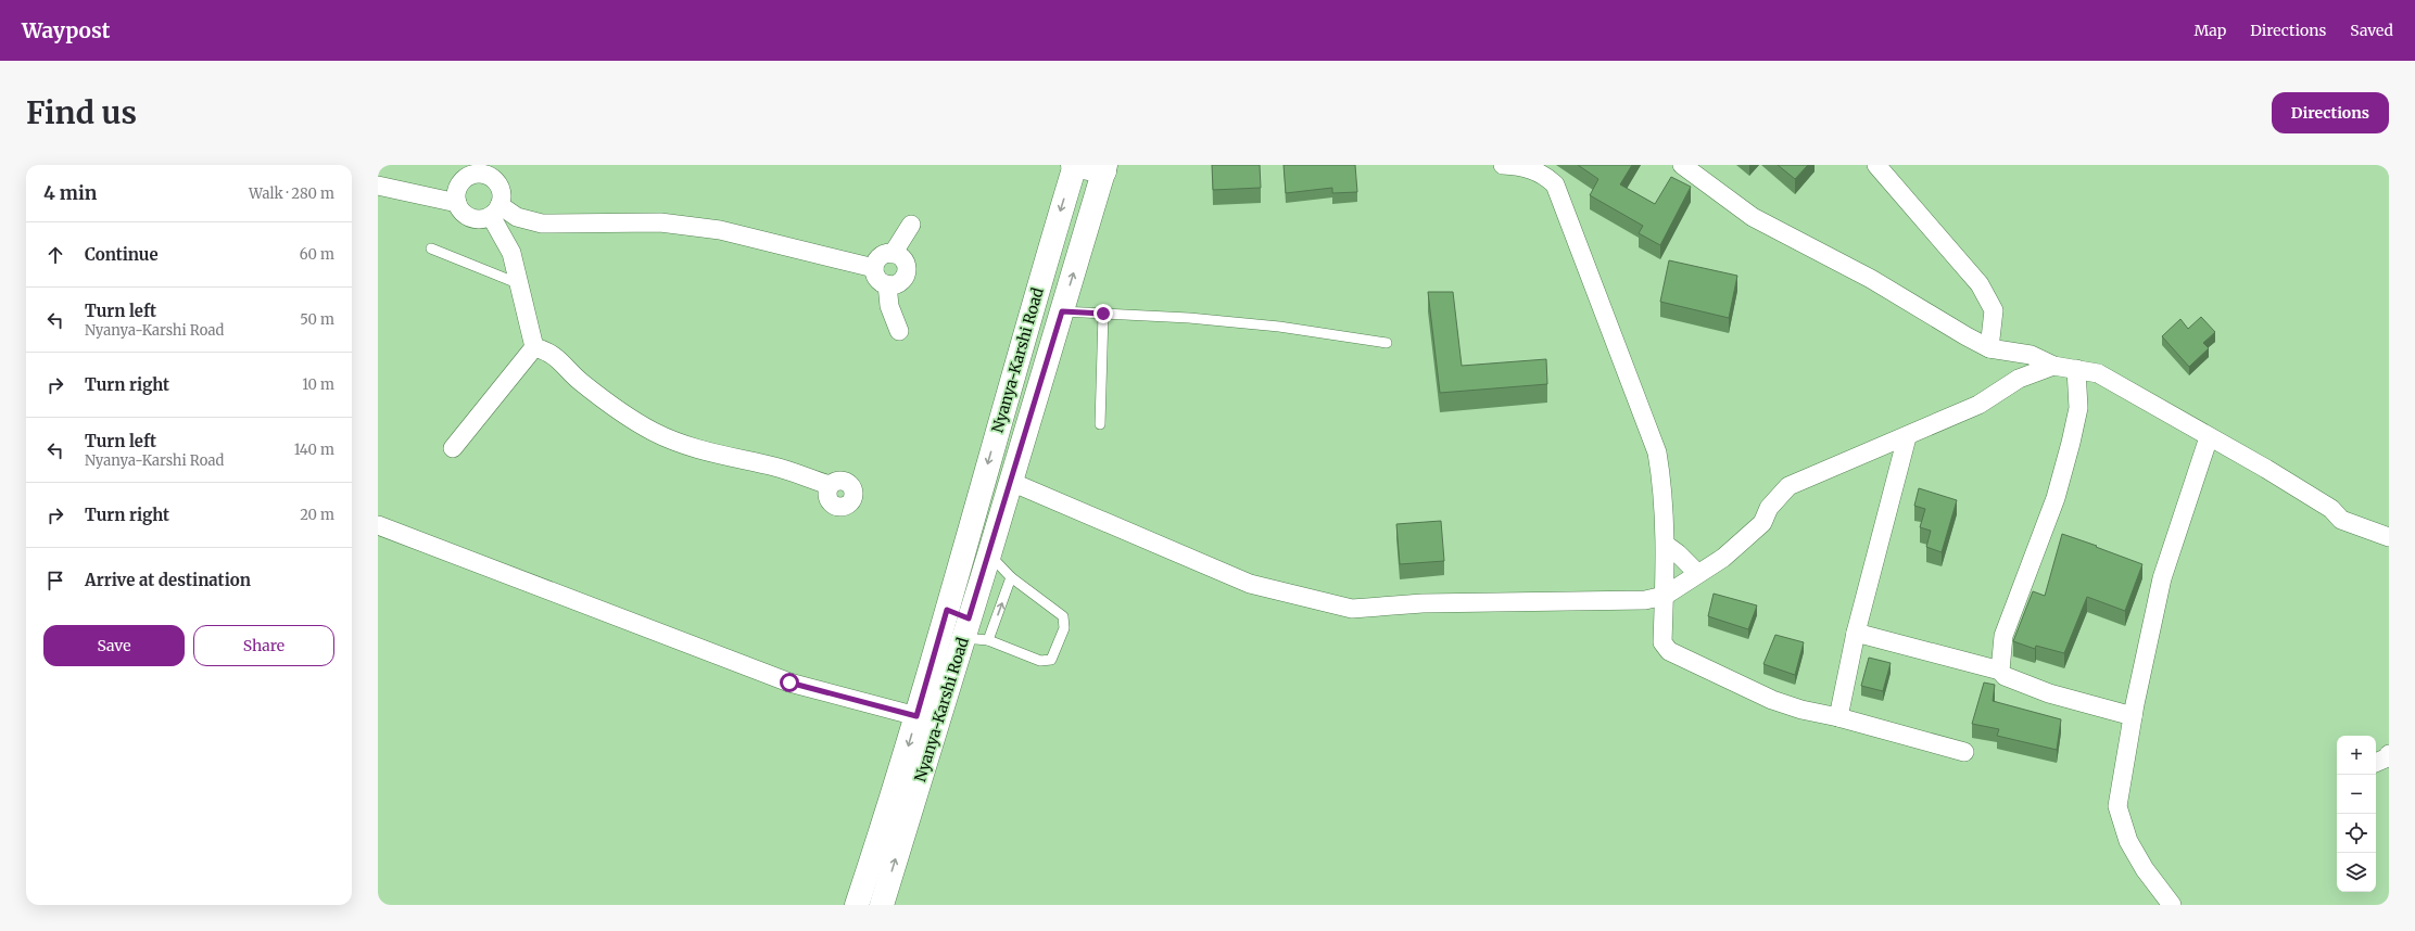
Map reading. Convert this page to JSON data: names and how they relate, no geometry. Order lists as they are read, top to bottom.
{
  "streets": {
    "main road": ["Nyanya-Karshi Road"]
  },
  "page": {
    "header": "Waypost",
    "nav": ["Map", "Directions", "Saved"],
    "buttons": [
      "Directions",
      ["Save", "Share"]
    ],
    "title": "Find us",
    "heading": ["4 min", "Walk · 280 m"],
    "list": [
      ["Continue", "60 m"],
      ["Turn left", "Nyanya-Karshi Road", "50 m"],
      ["Turn right", "10 m"],
      ["Turn left", "Nyanya-Karshi Road", "140 m"],
      ["Turn right", "20 m"],
      "Arrive at destination"
    ],
    "map_buttons": ["+", "−"]
  }
}
